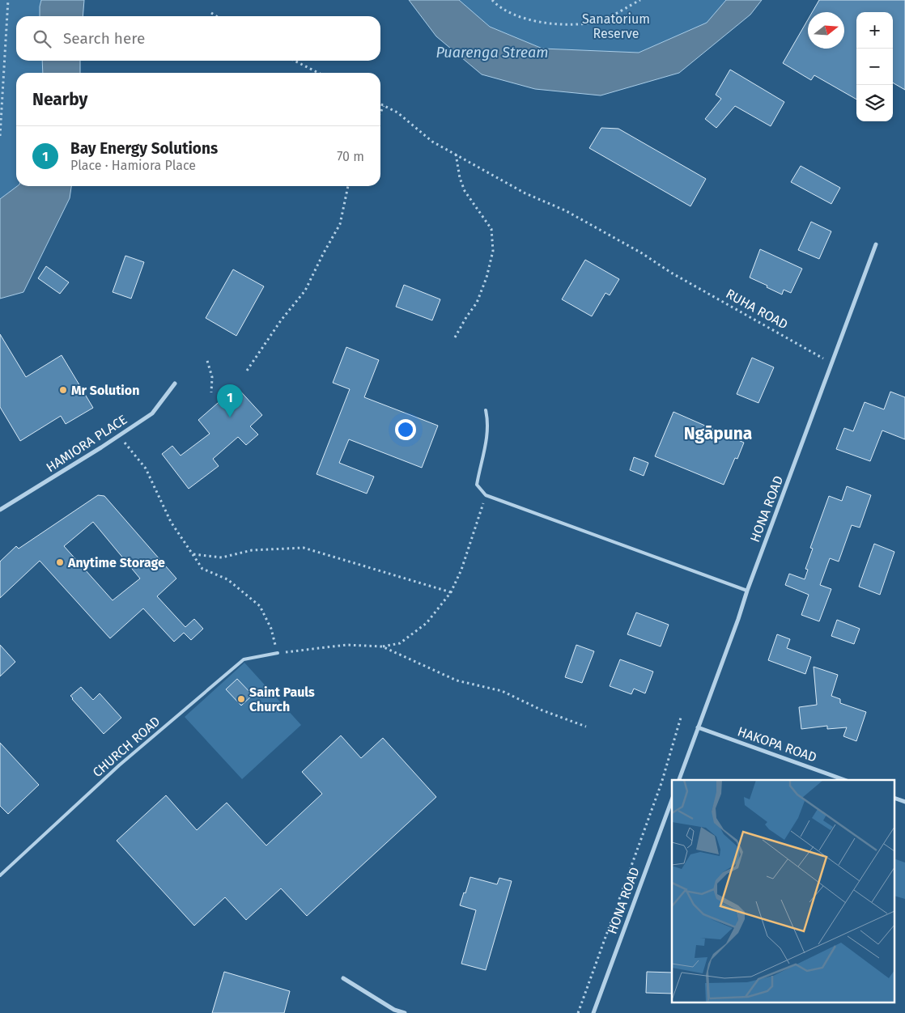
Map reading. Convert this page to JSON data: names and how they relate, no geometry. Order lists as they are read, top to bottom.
{
  "streets": {
    "street": ["HAMIORA PLACE", "HONA ROAD", "HAKOPA ROAD"],
    "lane": ["CHURCH ROAD"],
    "path": ["RUHA ROAD"]
  },
  "crossings": [
    ["RUHA ROAD", "HONA ROAD"],
    ["HONA ROAD", "HAKOPA ROAD"]
  ],
  "districts": ["Ngāpuna"],
  "water": ["Puarenga Stream"],
  "parks": ["Sanatorium Reserve"],
  "places": ["Mr Solution", "Anytime Storage", "Saint Pauls Church"],
  "north": "right",
  "page": {
    "map_buttons": ["+", "−"],
    "search": "Search here",
    "heading": "Nearby",
    "list": [
      {
        "mark": "1",
        "name": "Bay Energy Solutions",
        "note": "Place · Hamiora Place",
        "value": "70 m"
      }
    ],
    "pins": "1"
  }
}
